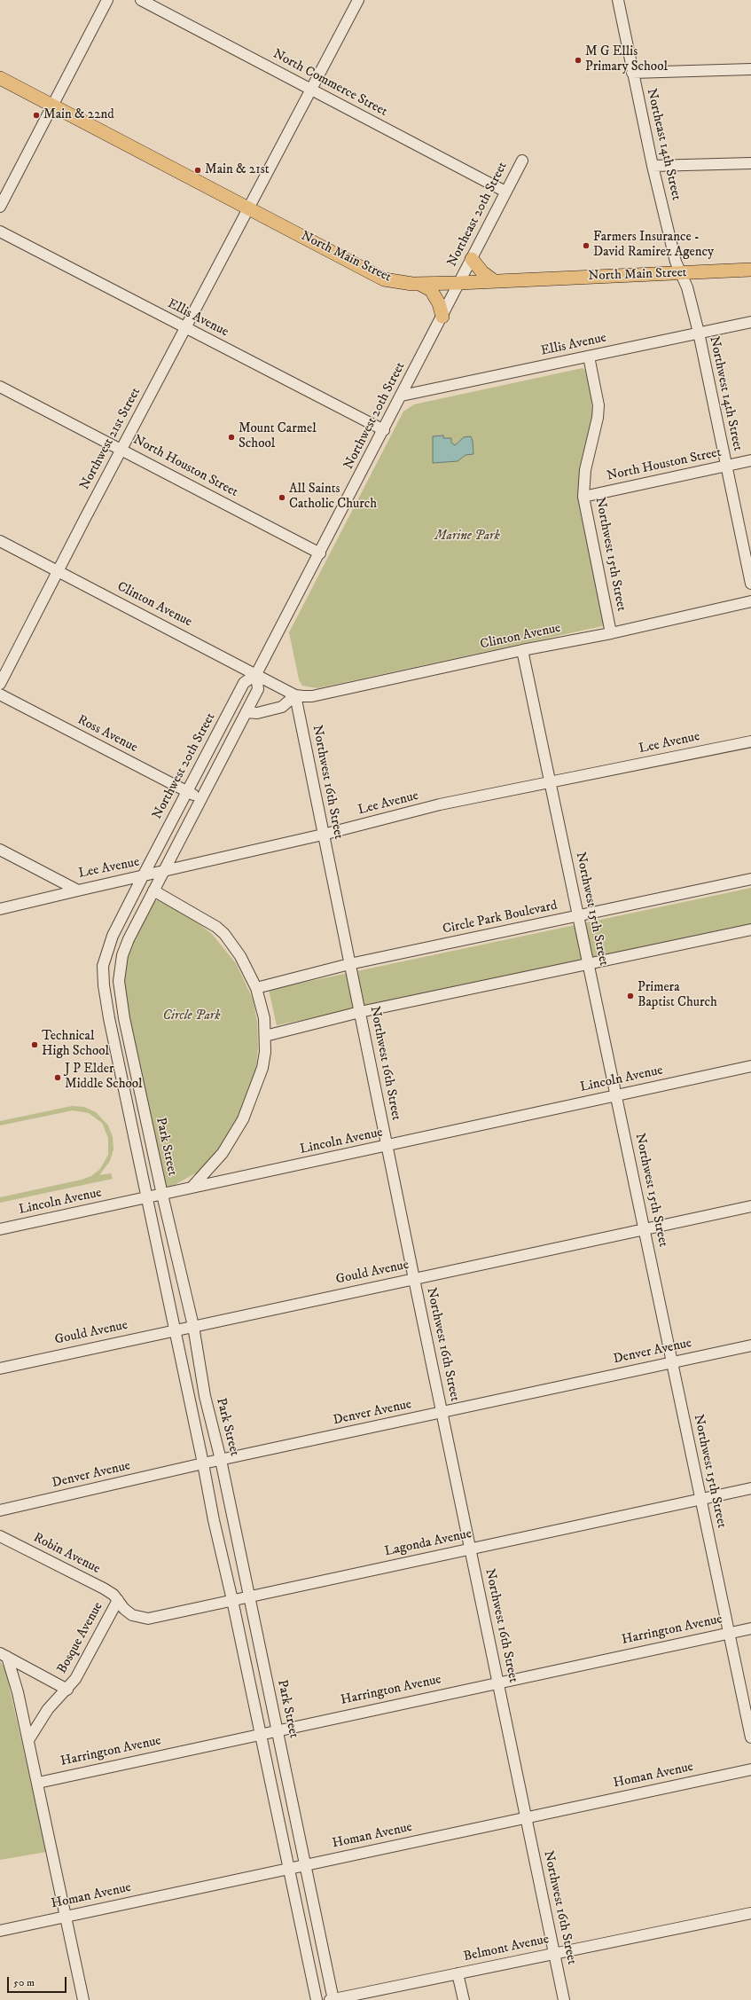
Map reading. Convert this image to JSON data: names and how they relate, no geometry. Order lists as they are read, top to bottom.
{
  "streets": {
    "main road": ["North Main Street"],
    "street": [
      "North Commerce Street",
      "Northeast 14th Street",
      "Northeast 20th Street",
      "Ellis Avenue",
      "Northwest 14th Street",
      "Northwest 20th Street",
      "Northwest 21st Street",
      "North Houston Street",
      "Northwest 15th Street",
      "Clinton Avenue",
      "Ross Avenue",
      "Lee Avenue",
      "Northwest 16th Street",
      "Circle Park Boulevard",
      "Lincoln Avenue",
      "Park Street",
      "Gould Avenue",
      "Denver Avenue",
      "Lagonda Avenue",
      "Robin Avenue",
      "Harrington Avenue",
      "Bosque Avenue",
      "Homan Avenue",
      "Belmont Avenue"
    ]
  },
  "crossings": [
    ["North Commerce Street", "Northeast 20th Street"],
    ["North Commerce Street", "Northwest 21st Street"],
    ["Northeast 14th Street", "North Main Street"],
    ["Northeast 14th Street", "Northwest 14th Street"],
    ["Northeast 20th Street", "North Main Street"],
    ["Northeast 20th Street", "Northwest 20th Street"],
    ["North Main Street", "Northwest 14th Street"],
    ["North Main Street", "Northwest 20th Street"],
    ["North Main Street", "Northwest 21st Street"],
    ["Ellis Avenue", "Northwest 14th Street"],
    ["Ellis Avenue", "Northwest 20th Street"],
    ["Ellis Avenue", "Northwest 21st Street"],
    ["Ellis Avenue", "Northwest 15th Street"],
    ["Northwest 14th Street", "North Houston Street"],
    ["Northwest 20th Street", "North Houston Street"],
    ["Northwest 20th Street", "Clinton Avenue"],
    ["Northwest 20th Street", "Ross Avenue"],
    ["Northwest 20th Street", "Lee Avenue"],
    ["Northwest 20th Street", "Park Street"],
    ["Northwest 21st Street", "North Houston Street"],
    ["Northwest 21st Street", "Clinton Avenue"],
    ["North Houston Street", "Northwest 15th Street"],
    ["Northwest 15th Street", "Clinton Avenue"],
    ["Northwest 15th Street", "Lee Avenue"],
    ["Northwest 15th Street", "Circle Park Boulevard"],
    ["Northwest 15th Street", "Lincoln Avenue"],
    ["Northwest 15th Street", "Gould Avenue"],
    ["Northwest 15th Street", "Denver Avenue"],
    ["Northwest 15th Street", "Lagonda Avenue"],
    ["Northwest 15th Street", "Harrington Avenue"],
    ["Clinton Avenue", "Northwest 16th Street"],
    ["Lee Avenue", "Northwest 16th Street"],
    ["Lee Avenue", "Park Street"],
    ["Northwest 16th Street", "Circle Park Boulevard"],
    ["Northwest 16th Street", "Lincoln Avenue"],
    ["Northwest 16th Street", "Gould Avenue"],
    ["Northwest 16th Street", "Denver Avenue"],
    ["Northwest 16th Street", "Lagonda Avenue"],
    ["Northwest 16th Street", "Harrington Avenue"],
    ["Northwest 16th Street", "Homan Avenue"],
    ["Northwest 16th Street", "Belmont Avenue"],
    ["Lincoln Avenue", "Park Street"],
    ["Park Street", "Gould Avenue"],
    ["Park Street", "Denver Avenue"],
    ["Park Street", "Lagonda Avenue"],
    ["Park Street", "Harrington Avenue"],
    ["Park Street", "Homan Avenue"],
    ["Park Street", "Belmont Avenue"],
    ["Lagonda Avenue", "Robin Avenue"],
    ["Lagonda Avenue", "Bosque Avenue"],
    ["Robin Avenue", "Bosque Avenue"]
  ],
  "parks": ["Marine Park", "Circle Park"],
  "places": [
    "M G Ellis Primary School",
    "Main & 22nd",
    "Main & 21st",
    "Farmers Insurance - David Ramirez Agency",
    "Mount Carmel School",
    "All Saints Catholic Church",
    "Primera Baptist Church",
    "Technical High School",
    "J P Elder Middle School"
  ],
  "scale_bar": "50 m"
}
